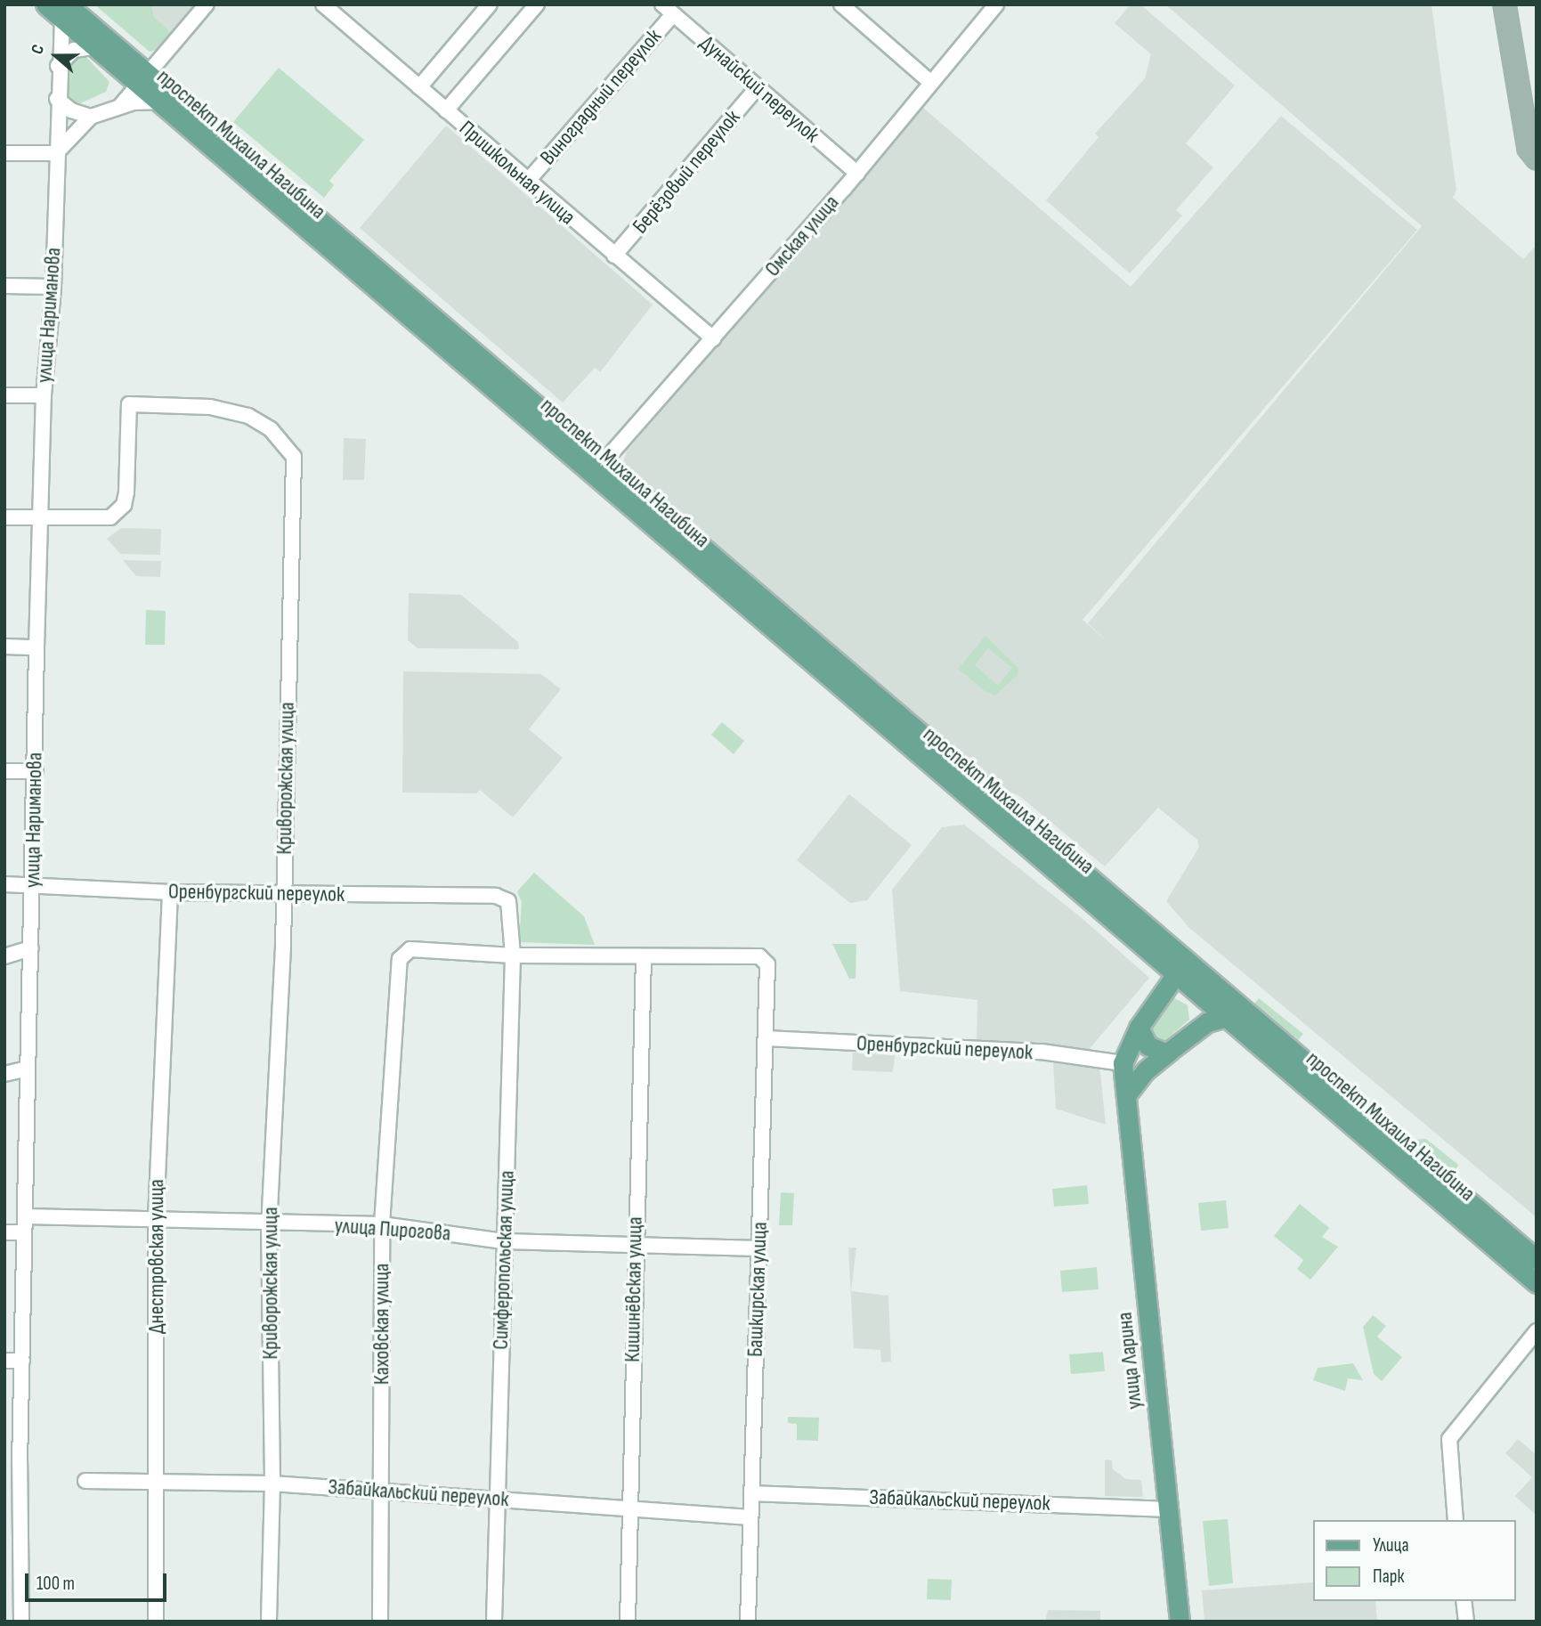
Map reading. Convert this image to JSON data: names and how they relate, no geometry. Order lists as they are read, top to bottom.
{
  "streets": {
    "main road": ["проспект Михаила Нагибина", "улица Ларина"],
    "street": [
      "Дунайский переулок",
      "Виноградный переулок",
      "Берёзовый переулок",
      "Пришкольная улица",
      "Омская улица",
      "улица Нариманова",
      "Криворожская улица",
      "Оренбургский переулок",
      "улица Пирогова",
      "Днестровская улица",
      "Симферопольская улица",
      "Кишинёвская улица",
      "Башкирская улица",
      "Каховская улица",
      "Забайкальский переулок"
    ]
  },
  "crossings": [
    ["Дунайский переулок", "Виноградный переулок"],
    ["Дунайский переулок", "Берёзовый переулок"],
    ["Дунайский переулок", "Омская улица"],
    ["Виноградный переулок", "Пришкольная улица"],
    ["проспект Михаила Нагибина", "Омская улица"],
    ["проспект Михаила Нагибина", "улица Нариманова"],
    ["Берёзовый переулок", "Пришкольная улица"],
    ["Пришкольная улица", "Омская улица"],
    ["улица Нариманова", "Криворожская улица"],
    ["улица Нариманова", "Оренбургский переулок"],
    ["улица Нариманова", "улица Пирогова"],
    ["Криворожская улица", "Оренбургский переулок"],
    ["Криворожская улица", "улица Пирогова"],
    ["Криворожская улица", "Забайкальский переулок"],
    ["Оренбургский переулок", "Днестровская улица"],
    ["Оренбургский переулок", "Симферопольская улица"],
    ["Оренбургский переулок", "Башкирская улица"],
    ["Оренбургский переулок", "улица Ларина"],
    ["улица Пирогова", "Днестровская улица"],
    ["улица Пирогова", "Симферопольская улица"],
    ["улица Пирогова", "Кишинёвская улица"],
    ["улица Пирогова", "Башкирская улица"],
    ["улица Пирогова", "Каховская улица"],
    ["Днестровская улица", "Забайкальский переулок"],
    ["Симферопольская улица", "Каховская улица"],
    ["Симферопольская улица", "Забайкальский переулок"],
    ["Кишинёвская улица", "Башкирская улица"],
    ["Кишинёвская улица", "Забайкальский переулок"],
    ["Башкирская улица", "Забайкальский переулок"],
    ["Каховская улица", "Забайкальский переулок"],
    ["улица Ларина", "Забайкальский переулок"]
  ],
  "legend": ["Улица", "Парк"],
  "scale_bar": "100 m",
  "north": "left"
}
